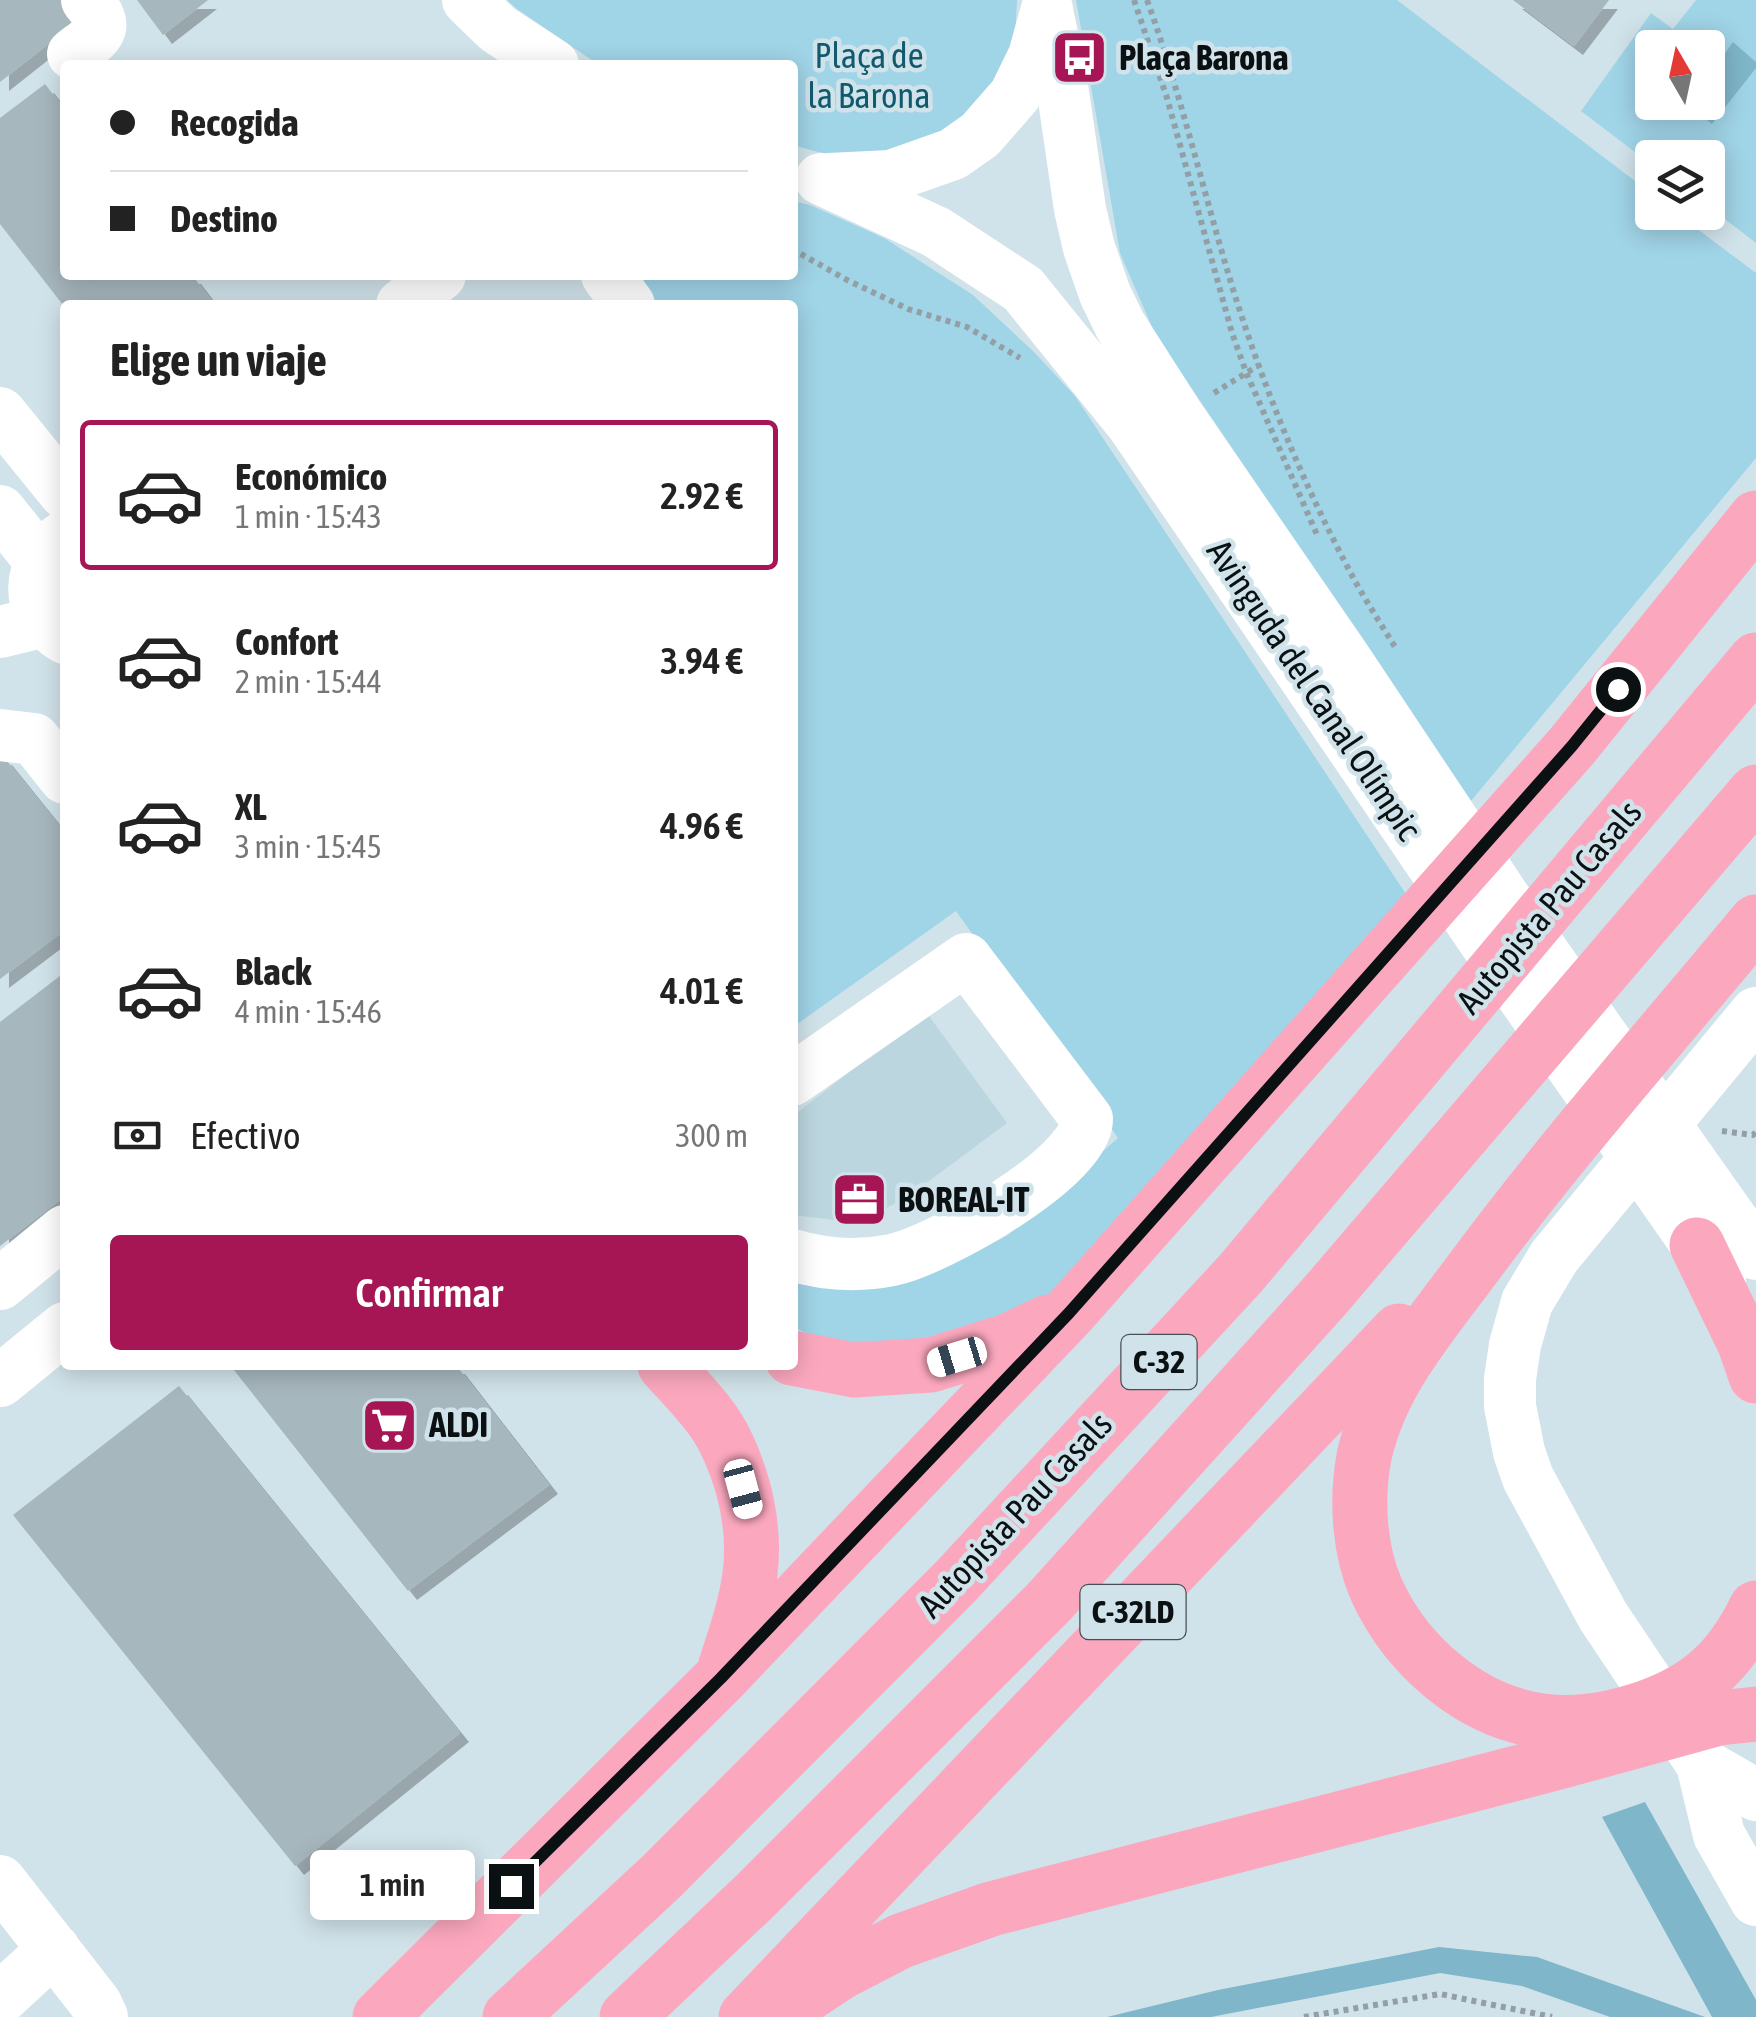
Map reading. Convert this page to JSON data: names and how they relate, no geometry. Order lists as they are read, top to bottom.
{
  "streets": {
    "highway": ["Autopista Pau Casals", "C-32", "C-32LD"],
    "street": ["Avinguda del Canal Olímpic"]
  },
  "parks": ["Plaça de la Barona"],
  "places": {
    "bus stop": ["Plaça Barona"],
    "office": ["BOREAL-IT"],
    "supermarket": ["ALDI"]
  },
  "north": "top",
  "page": {
    "banner": ["Recogida", "Destino"],
    "heading": "Elige un viaje",
    "list": [
      {
        "name": "Económico",
        "note": "1 min · 15:43",
        "value": "2.92 €"
      },
      {
        "name": "Confort",
        "note": "2 min · 15:44",
        "value": "3.94 €"
      },
      {
        "name": "XL",
        "note": "3 min · 15:45",
        "value": "4.96 €"
      },
      {
        "name": "Black",
        "note": "4 min · 15:46",
        "value": "4.01 €"
      }
    ],
    "pay": ["Efectivo", "300 m"],
    "buttons": "Confirmar",
    "bubble": "1 min"
  }
}
